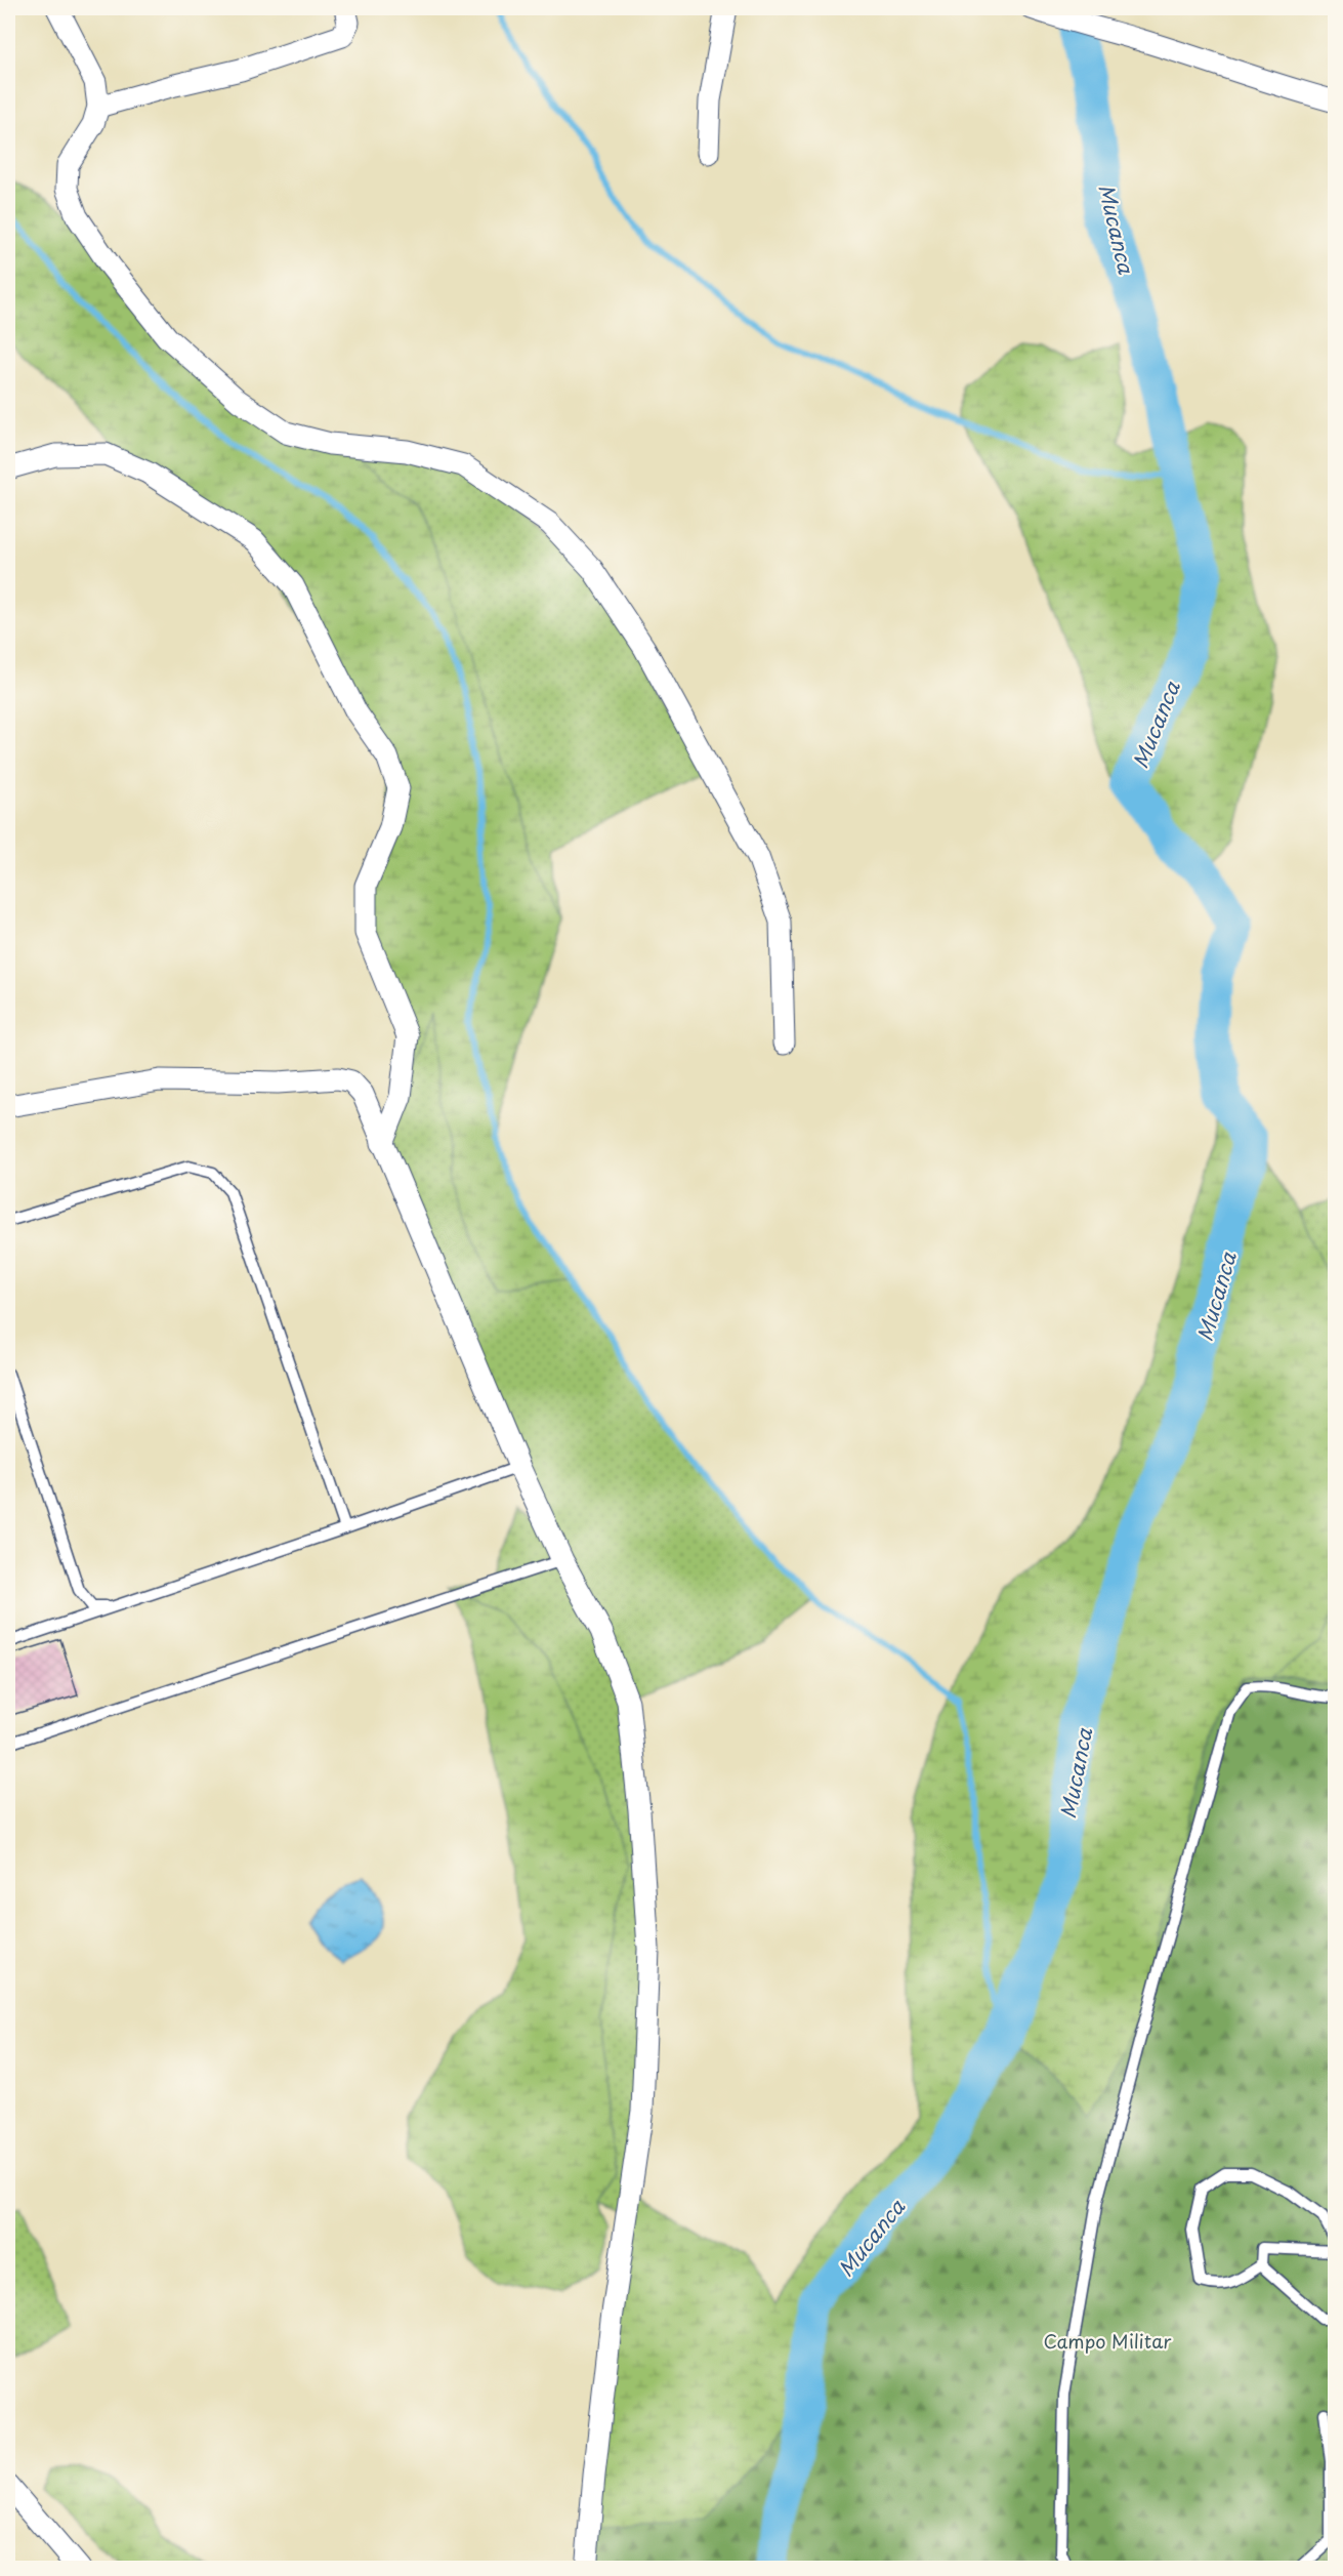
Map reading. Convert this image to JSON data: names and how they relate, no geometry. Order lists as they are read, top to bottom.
{
  "water": ["Mucanca"],
  "parks": ["Campo Militar"]
}
